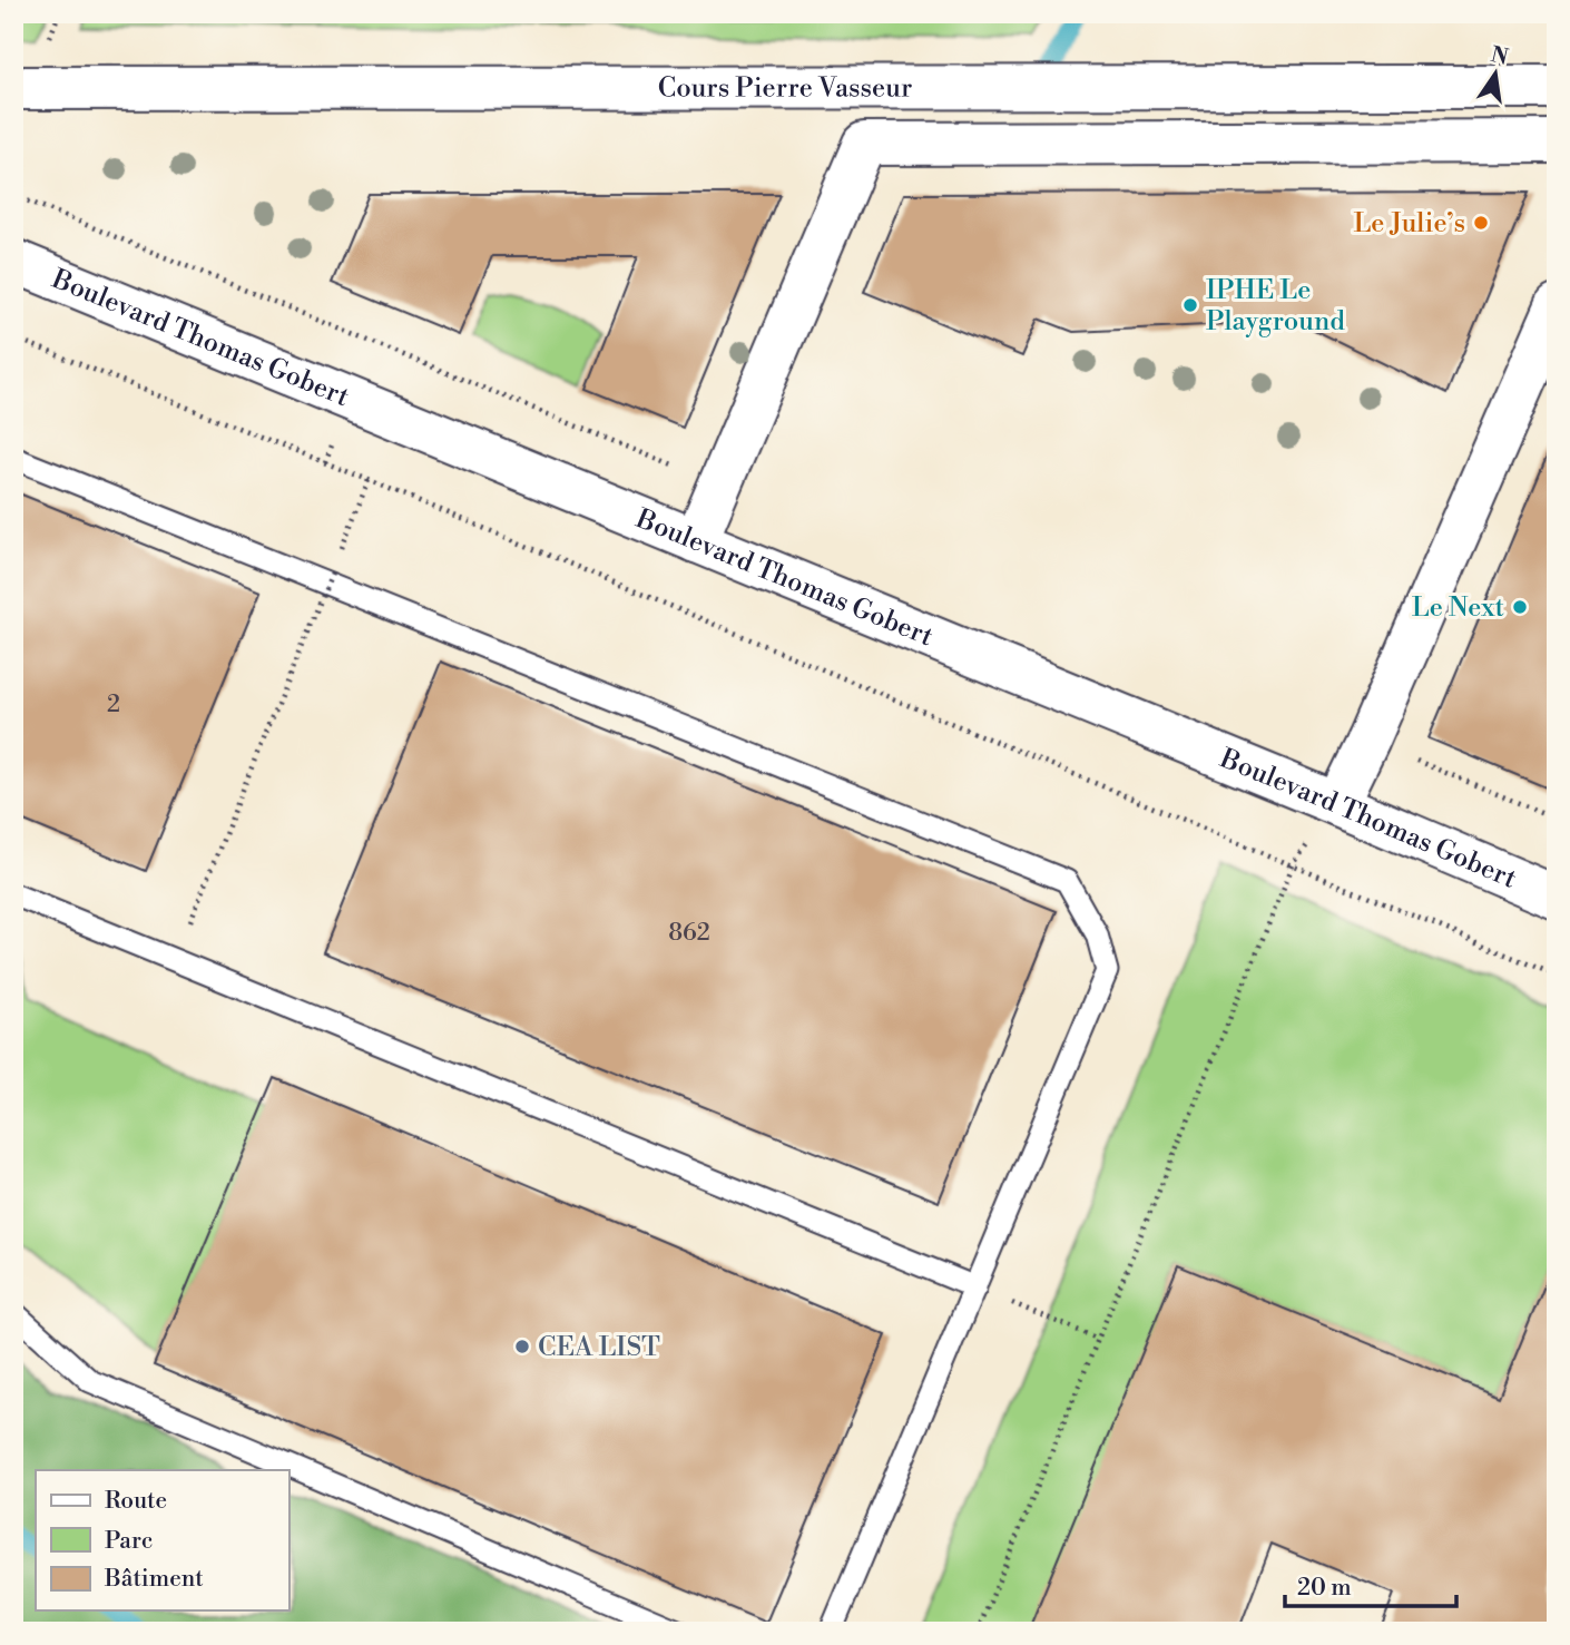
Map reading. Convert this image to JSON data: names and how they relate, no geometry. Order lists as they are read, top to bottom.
{
  "streets": {
    "street": ["Cours Pierre Vasseur", "Boulevard Thomas Gobert"]
  },
  "places": [
    "Le Julie’s",
    "IPHE Le Playground",
    "Le Next",
    "CEA LIST"
  ],
  "house_numbers": ["2", "862"],
  "legend": ["Route", "Parc", "Bâtiment"],
  "scale_bar": "20 m",
  "north": "top"
}
